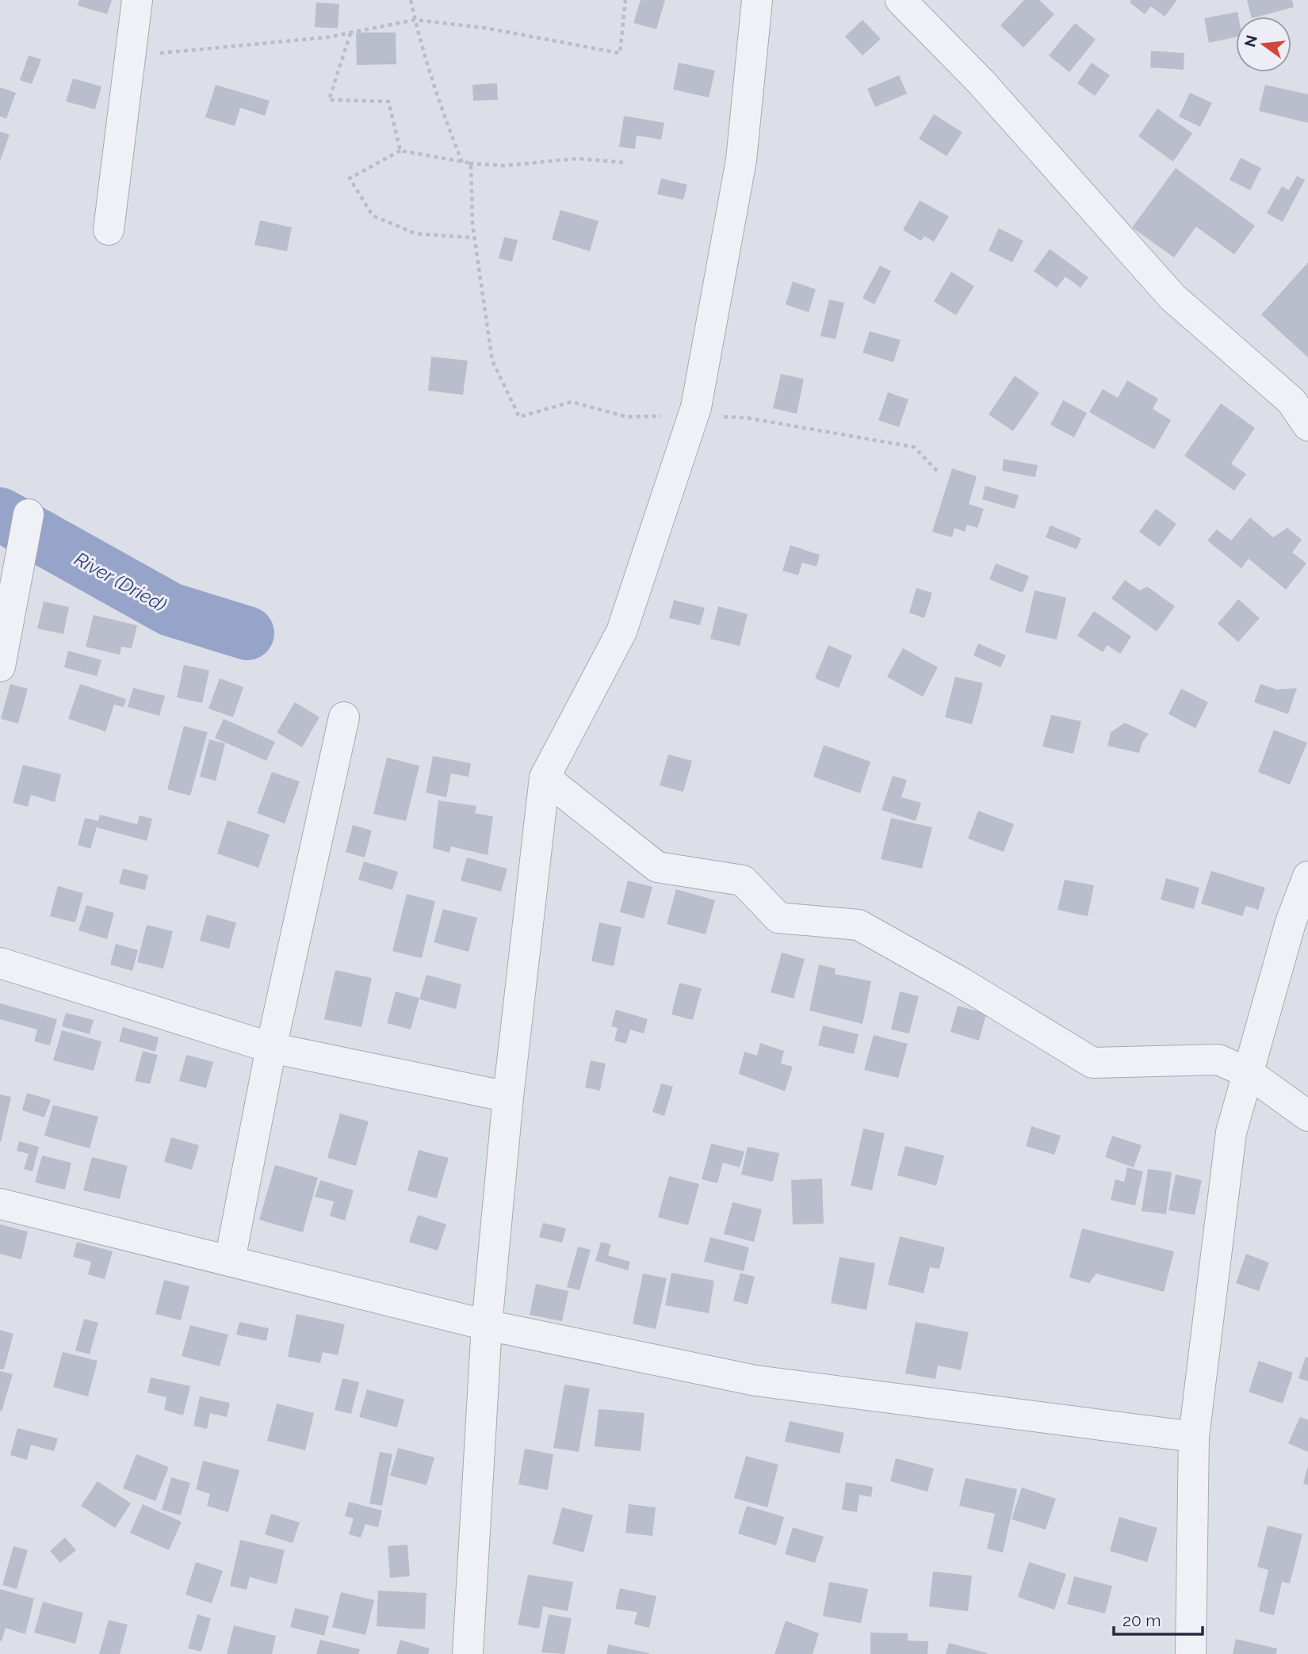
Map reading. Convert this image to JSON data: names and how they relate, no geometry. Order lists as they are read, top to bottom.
{
  "water": ["River (Dried)"],
  "scale_bar": "20 m",
  "north": "left"
}
